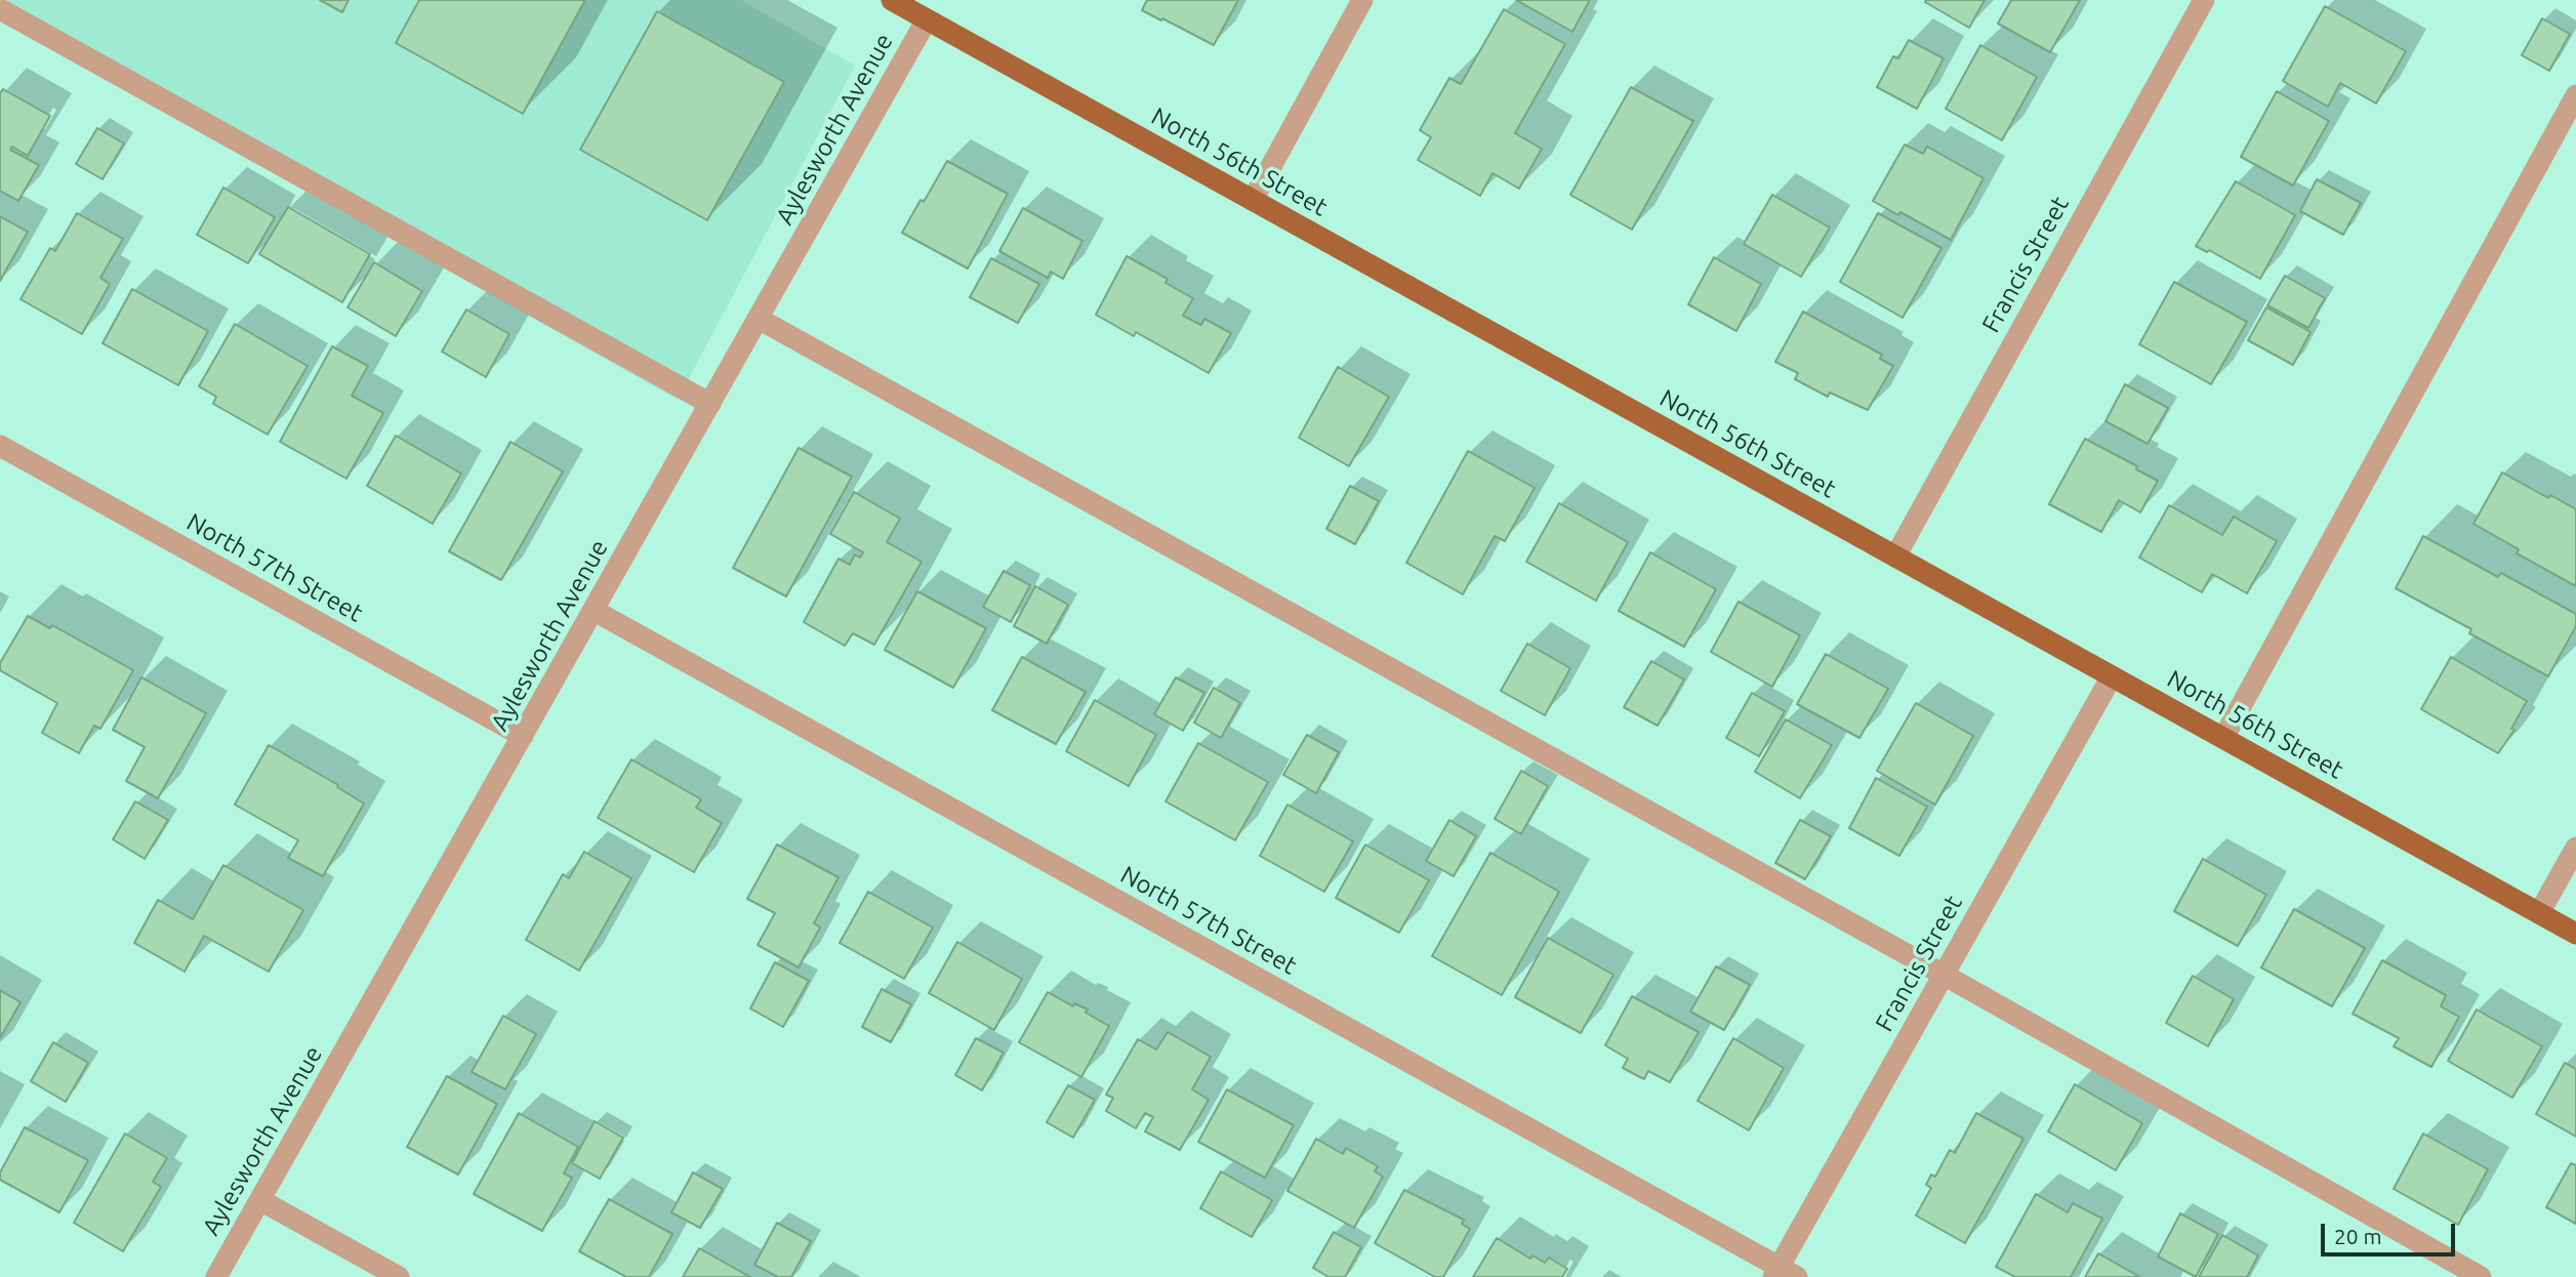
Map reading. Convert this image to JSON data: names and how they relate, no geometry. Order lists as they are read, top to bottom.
{
  "streets": {
    "main road": ["North 56th Street"],
    "street": ["Aylesworth Avenue", "Francis Street", "North 57th Street"]
  },
  "crossings": [
    ["Aylesworth Avenue", "North 56th Street"],
    ["Aylesworth Avenue", "North 57th Street"],
    ["North 56th Street", "Francis Street"],
    ["Francis Street", "North 57th Street"]
  ],
  "scale_bar": "20 m"
}
